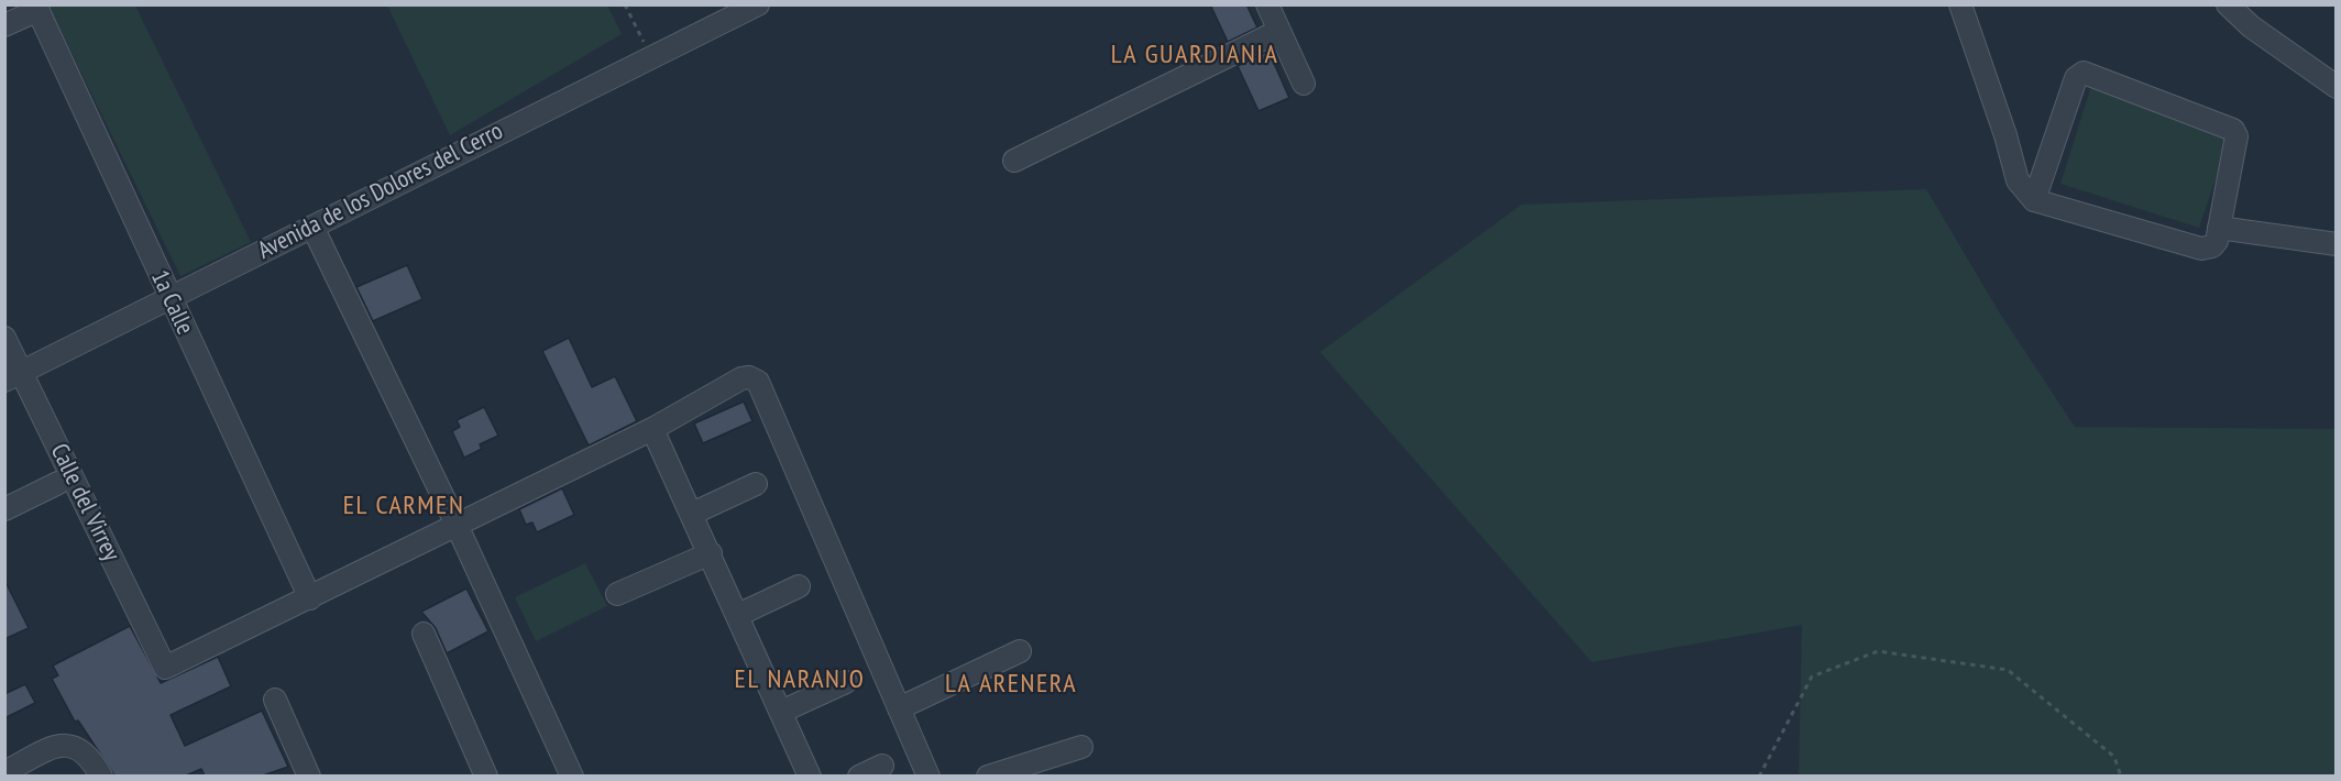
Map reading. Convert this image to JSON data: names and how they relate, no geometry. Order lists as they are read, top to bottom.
{
  "streets": {
    "street": ["Avenida de los Dolores del Cerro", "1a Calle", "Calle del Virrey"]
  },
  "crossings": [
    ["Avenida de los Dolores del Cerro", "1a Calle"],
    ["Avenida de los Dolores del Cerro", "Calle del Virrey"],
    ["1a Calle", "Calle del Virrey"]
  ],
  "districts": [
    "LA GUARDIANIA",
    "EL CARMEN",
    "EL NARANJO",
    "LA ARENERA"
  ]
}
